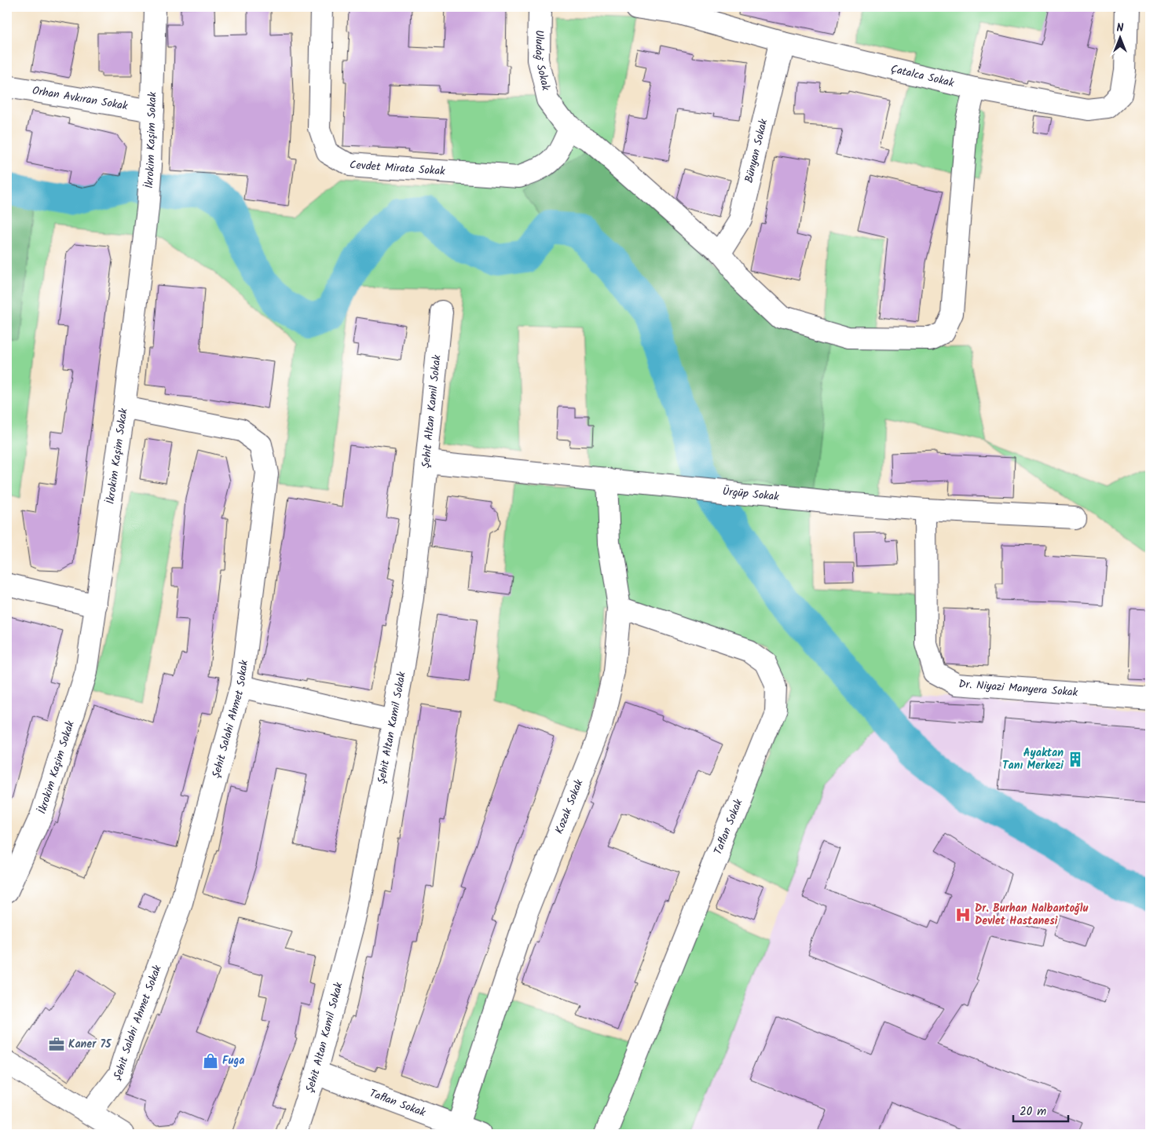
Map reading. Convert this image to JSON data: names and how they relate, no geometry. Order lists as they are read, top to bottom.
{
  "streets": {
    "street": [
      "Uludağ Sokak",
      "Çatalca Sokak",
      "Orhan Avkıran Sokak",
      "İkrokim Kaşim Sokak",
      "Bünyan Sokak",
      "Cevdet Mirata Sokak",
      "Şehit Altan Kamil Sokak",
      "Ürgüp Sokak",
      "Dr. Niyazi Manyera Sokak",
      "Şehit Salahi Ahmet Sokak",
      "Kozak Sokak",
      "Taflan Sokak"
    ]
  },
  "crossings": [
    ["Uludağ Sokak", "Cevdet Mirata Sokak"],
    ["Çatalca Sokak", "Bünyan Sokak"],
    ["Orhan Avkıran Sokak", "İkrokim Kaşim Sokak"],
    ["İkrokim Kaşim Sokak", "Şehit Salahi Ahmet Sokak"],
    ["Şehit Altan Kamil Sokak", "Ürgüp Sokak"],
    ["Şehit Altan Kamil Sokak", "Taflan Sokak"],
    ["Ürgüp Sokak", "Dr. Niyazi Manyera Sokak"],
    ["Ürgüp Sokak", "Kozak Sokak"],
    ["Kozak Sokak", "Taflan Sokak"]
  ],
  "places": {
    "building": ["Ayaktan Tanı Merkezi"],
    "hospital": ["Dr. Burhan Nalbantoğlu Devlet Hastanesi"],
    "office": ["Kaner 75"],
    "shop": ["Fuga"]
  },
  "scale_bar": "20 m",
  "north": "top"
}
